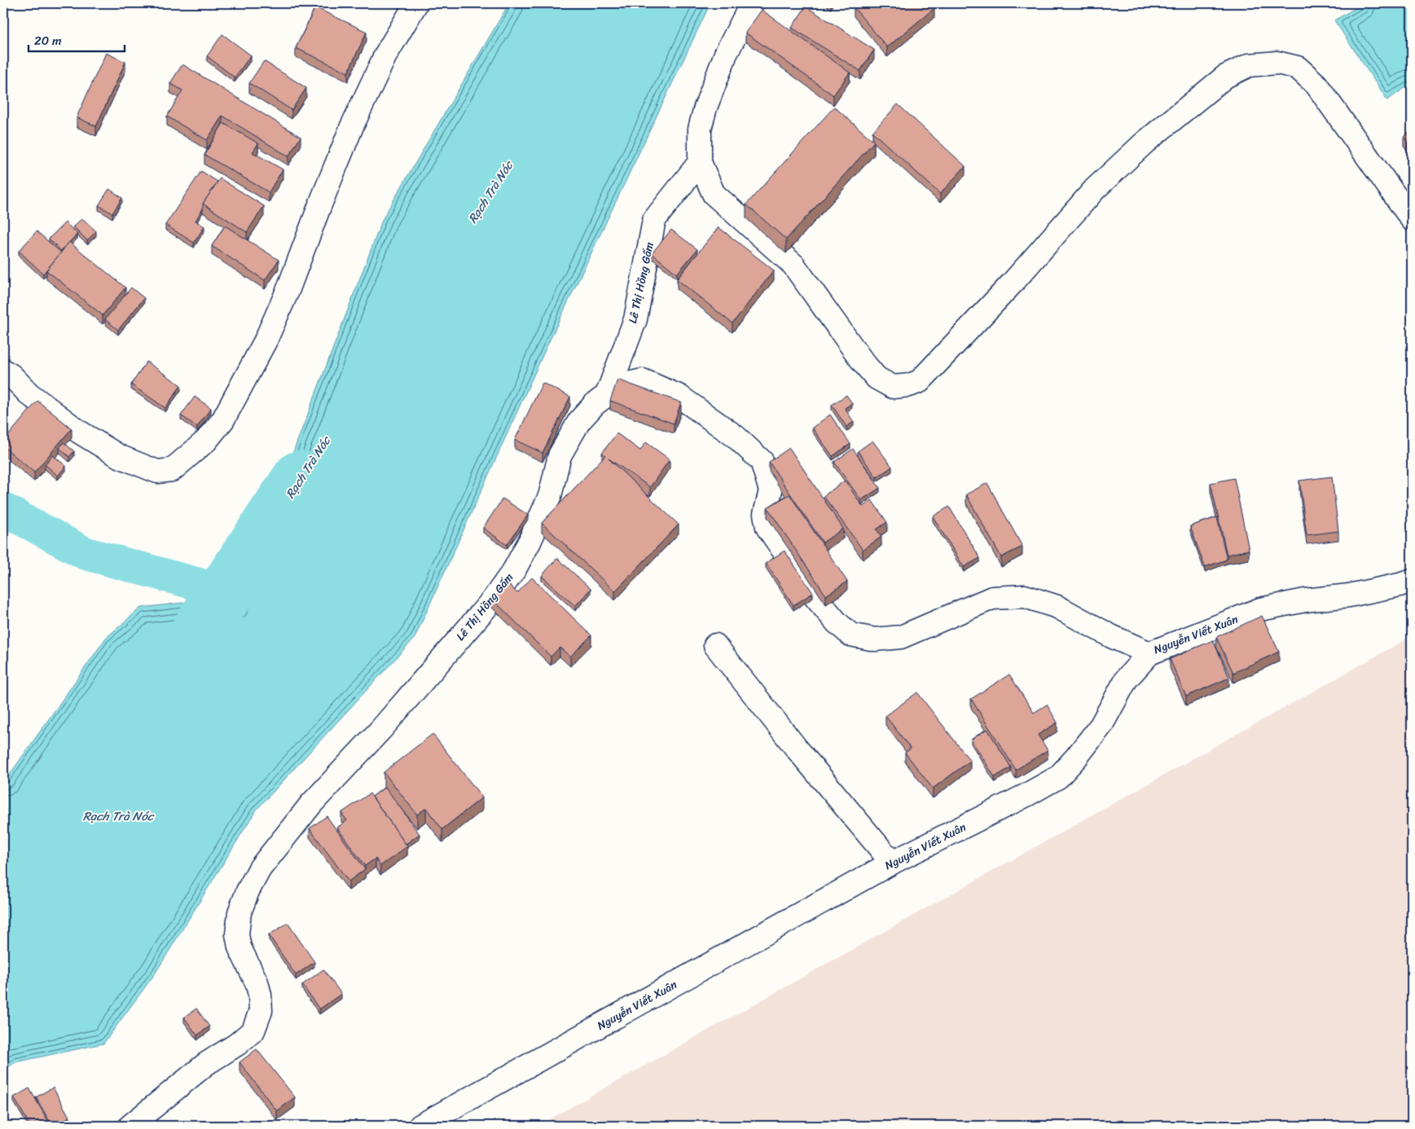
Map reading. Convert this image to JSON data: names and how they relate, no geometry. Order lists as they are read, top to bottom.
{
  "streets": {
    "street": ["Lê Thị Hồng Gấm", "Nguyễn Viết Xuân"]
  },
  "water": ["Rạch Trà Nóc"],
  "scale_bar": "20 m"
}
